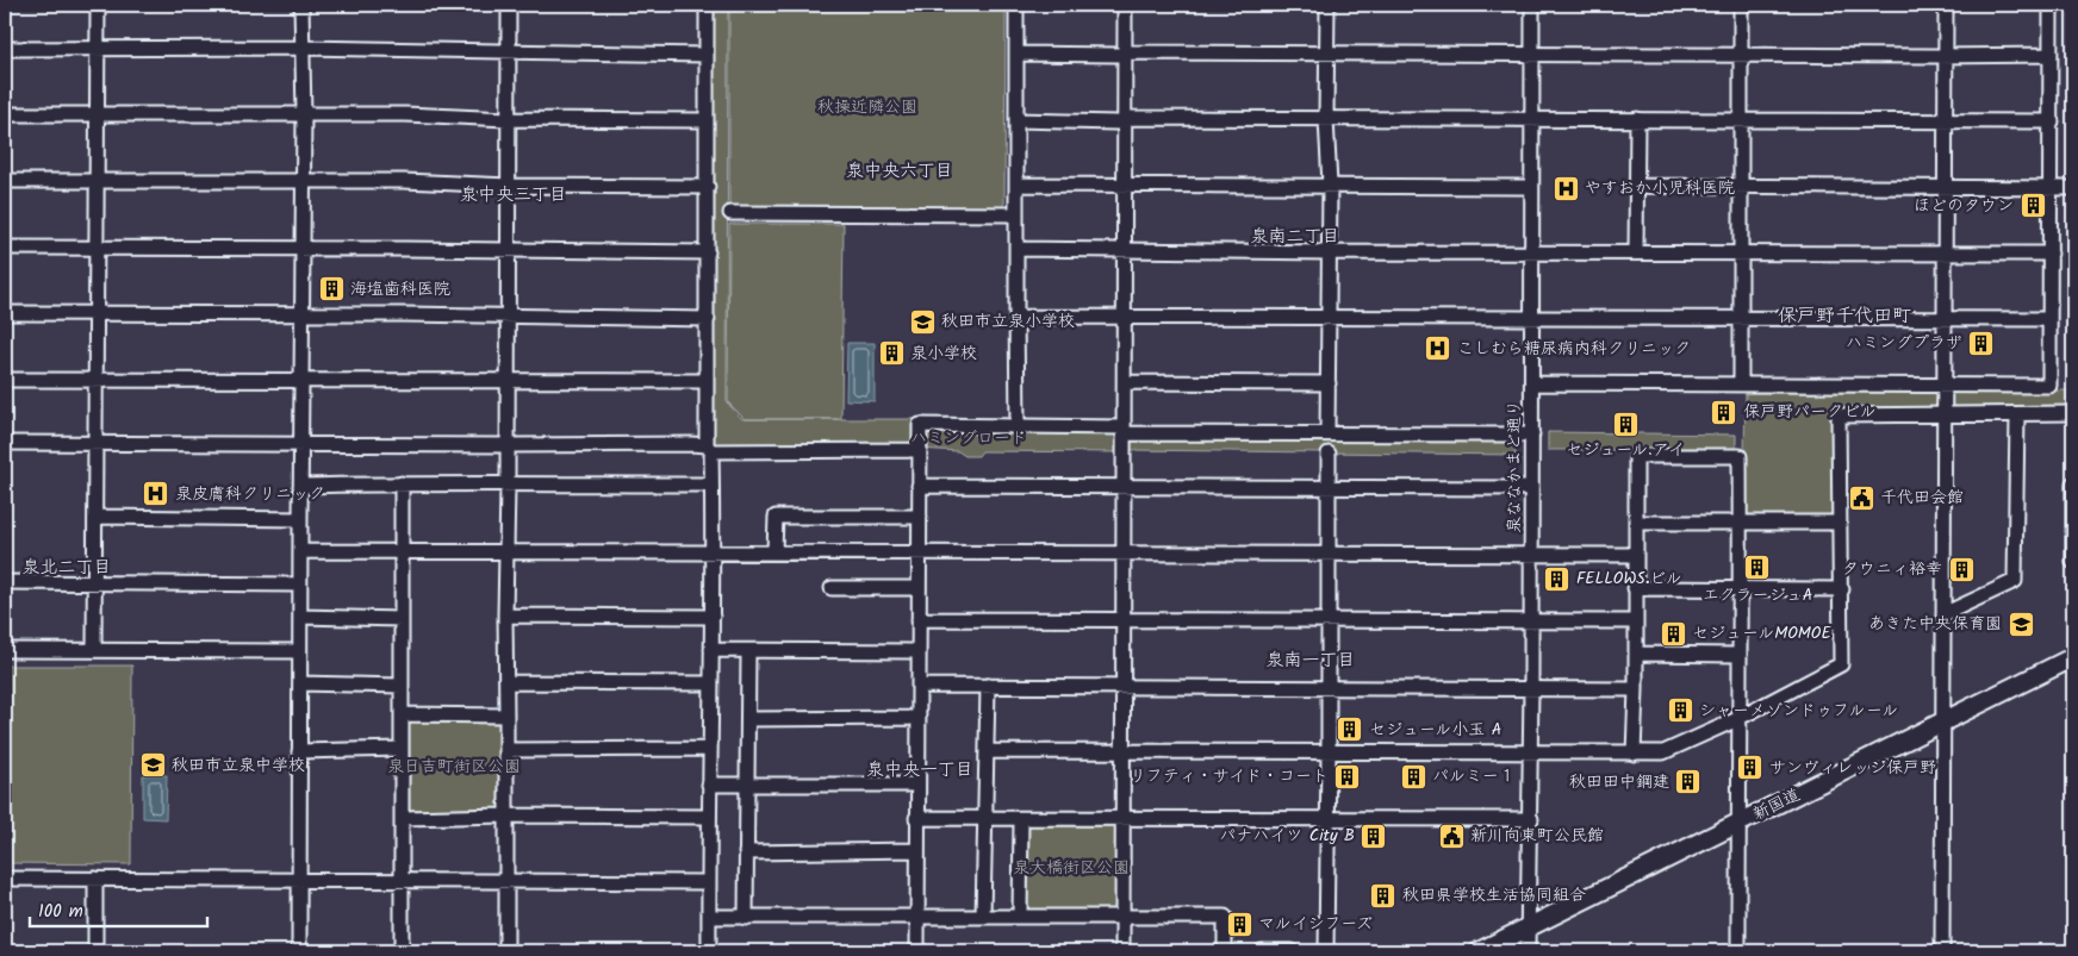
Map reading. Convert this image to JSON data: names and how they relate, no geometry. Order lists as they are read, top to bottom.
{
  "streets": {
    "main road": ["新国道"],
    "street": ["泉ななかまど通り"]
  },
  "crossings": [
    ["泉ななかまど通り", "新国道"]
  ],
  "districts": [
    "泉中央六丁目",
    "泉中央三丁目",
    "泉南二丁目",
    "保戸野千代田町",
    "泉北二丁目",
    "泉南一丁目",
    "泉中央一丁目"
  ],
  "parks": [
    "秋操近隣公園",
    "ハミングロード",
    "泉日吉町街区公園",
    "泉大橋街区公園"
  ],
  "places": {
    "hospital": ["やすおか小児科医院", "こしむら糖尿病内科クリニック", "泉皮膚科クリニック"],
    "building": [
      "ほどのタウン",
      "海塩歯科医院",
      "ハミングプラザ",
      "泉小学校",
      "保戸野パークビル",
      "セジュール.アイ",
      "エクラージュA",
      "タウニィ裕幸",
      "FELLOWS.ビル",
      "セジュールMOMOE",
      "シャーメゾンドゥフルール",
      "セジュール小玉 A",
      "サンヴィレッジ保戸野",
      "リフティ・サイド・コート",
      "パルミー１",
      "秋田田中鋼建",
      "パナハイツ City B",
      "秋田県学校生活協同組合",
      "マルイシフーズ"
    ],
    "school or university": ["秋田市立泉小学校", "あきた中央保育園", "秋田市立泉中学校"],
    "public building": ["千代田会館", "新川向東町公民館"]
  },
  "scale_bar": "100 m"
}
